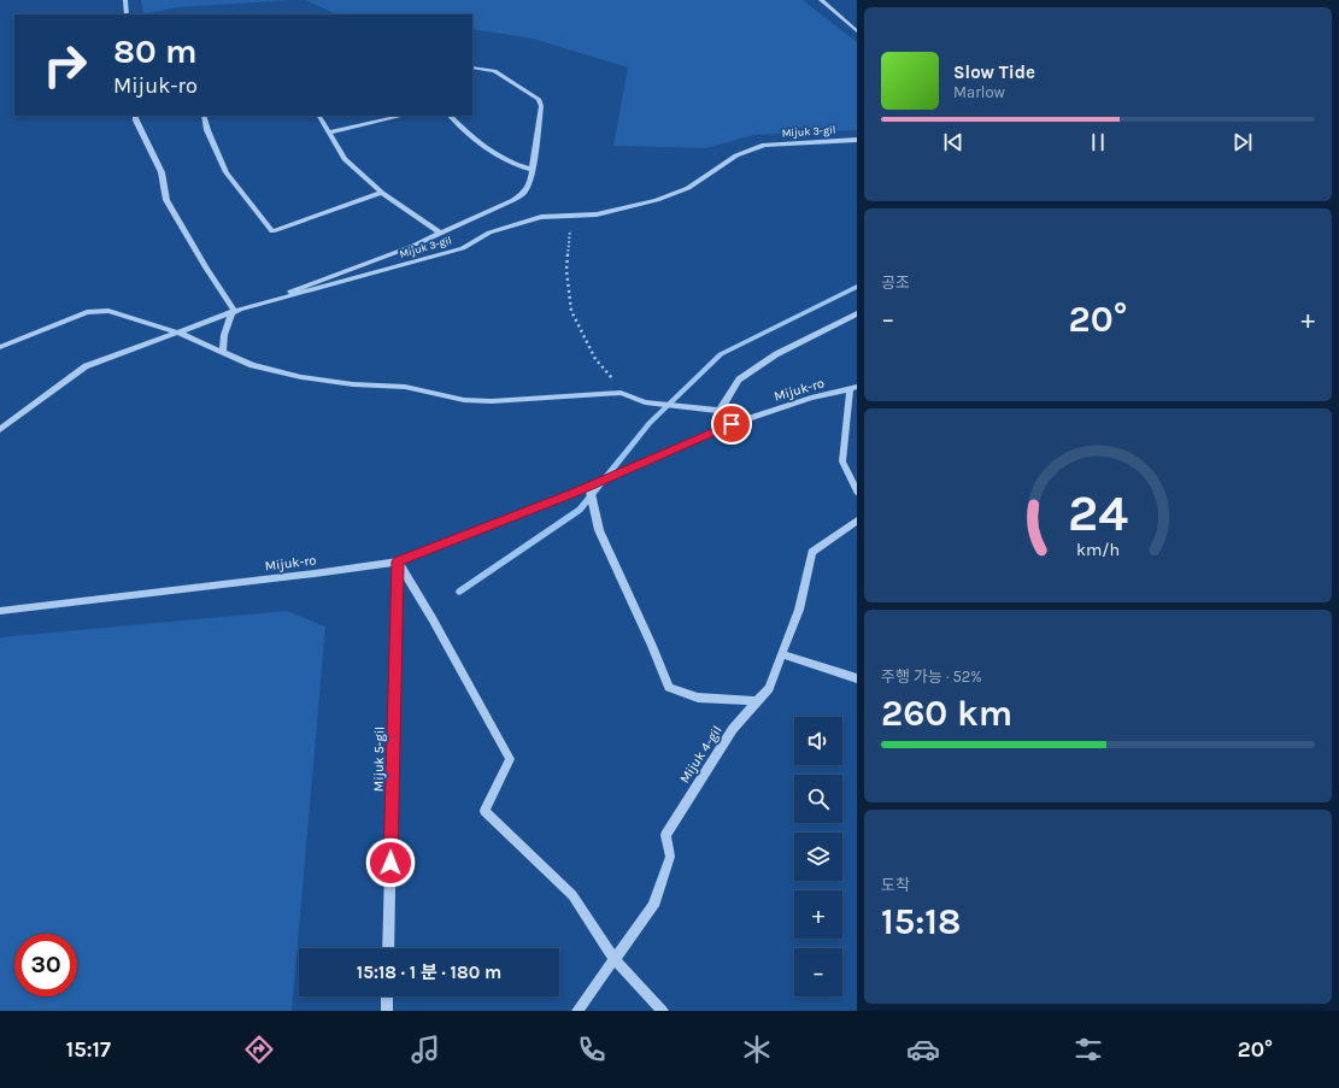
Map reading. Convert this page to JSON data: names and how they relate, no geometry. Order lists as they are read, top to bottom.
{
  "streets": {
    "street": [
      "Mijuk 3-gil",
      "Mijuk-ro",
      "Mijuk 4-gil",
      "Mijuk 5-gil"
    ]
  },
  "crossings": [
    ["Mijuk-ro", "Mijuk 5-gil"]
  ],
  "page": {
    "turn": ["80 m", "Mijuk-ro"],
    "song": ["Slow Tide", "Marlow"],
    "tile": [
      "공조",
      ["주행 가능 · 52%", "260 km"],
      ["도착", "15:18"]
    ],
    "heat": ["−", "20°", "+"],
    "map_buttons": ["+", "−"],
    "limit": "30",
    "trip": "15:18 · 1 분 · 180 m",
    "tabs": ["15:17", "20°"],
    "gauge": ["24", "km/h"]
  }
}
